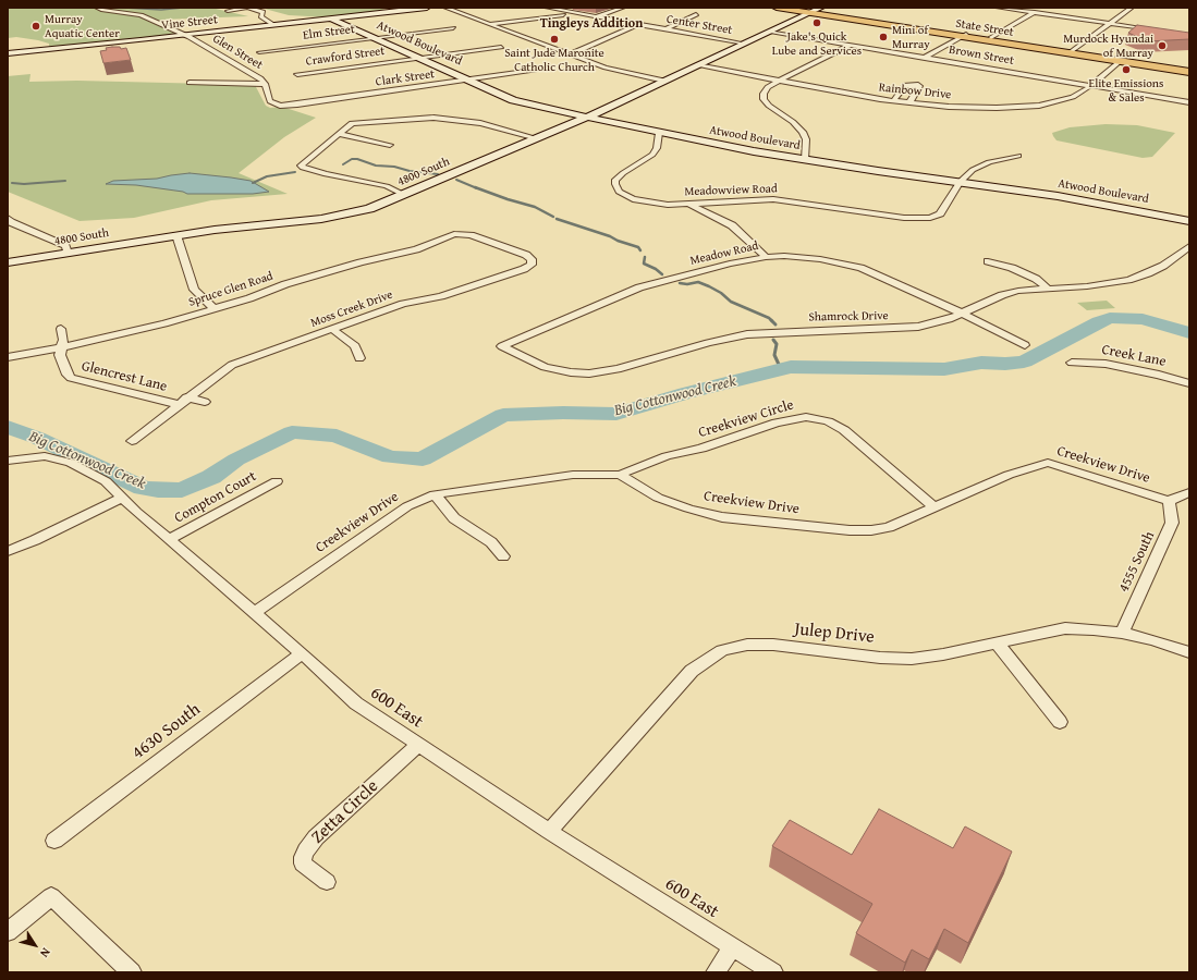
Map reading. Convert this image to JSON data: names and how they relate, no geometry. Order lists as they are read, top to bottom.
{
  "streets": {
    "main road": ["State Street"],
    "street": [
      "Vine Street",
      "Center Street",
      "Elm Street",
      "Atwood Boulevard",
      "Glen Street",
      "Brown Street",
      "Crawford Street",
      "Clark Street",
      "Rainbow Drive",
      "4800 South",
      "Meadowview Road",
      "Meadow Road",
      "Spruce Glen Road",
      "Moss Creek Drive",
      "Shamrock Drive",
      "Creek Lane",
      "Glencrest Lane",
      "Creekview Circle",
      "Creekview Drive",
      "Compton Court",
      "4555 South",
      "Julep Drive",
      "600 East",
      "4630 South",
      "Zetta Circle"
    ]
  },
  "crossings": [
    ["Vine Street", "Atwood Boulevard"],
    ["Vine Street", "Glen Street"],
    ["Center Street", "4800 South"],
    ["State Street", "Rainbow Drive"],
    ["State Street", "4800 South"],
    ["Elm Street", "Atwood Boulevard"],
    ["Atwood Boulevard", "Crawford Street"],
    ["Atwood Boulevard", "Clark Street"],
    ["Atwood Boulevard", "4800 South"],
    ["Atwood Boulevard", "Meadowview Road"],
    ["Glen Street", "Clark Street"],
    ["Brown Street", "Rainbow Drive"],
    ["Brown Street", "4800 South"],
    ["Rainbow Drive", "4800 South"],
    ["Meadow Road", "Shamrock Drive"],
    ["Spruce Glen Road", "Moss Creek Drive"],
    ["Spruce Glen Road", "Glencrest Lane"],
    ["Moss Creek Drive", "Glencrest Lane"],
    ["Creekview Circle", "Creekview Drive"],
    ["Creekview Drive", "4555 South"],
    ["Creekview Drive", "600 East"],
    ["Compton Court", "600 East"],
    ["4555 South", "Julep Drive"],
    ["Julep Drive", "600 East"],
    ["600 East", "4630 South"],
    ["600 East", "Zetta Circle"]
  ],
  "districts": ["Tingleys Addition"],
  "water": ["Big Cottonwood Creek"],
  "places": [
    "Jake's Quick Lube and Services",
    "Murray Aquatic Center",
    "Mini of Murray",
    "Saint Jude Maronite Catholic Church",
    "Murdock Hyundai of Murray",
    "Elite Emissions & Sales"
  ],
  "north": "bottom right"
}
